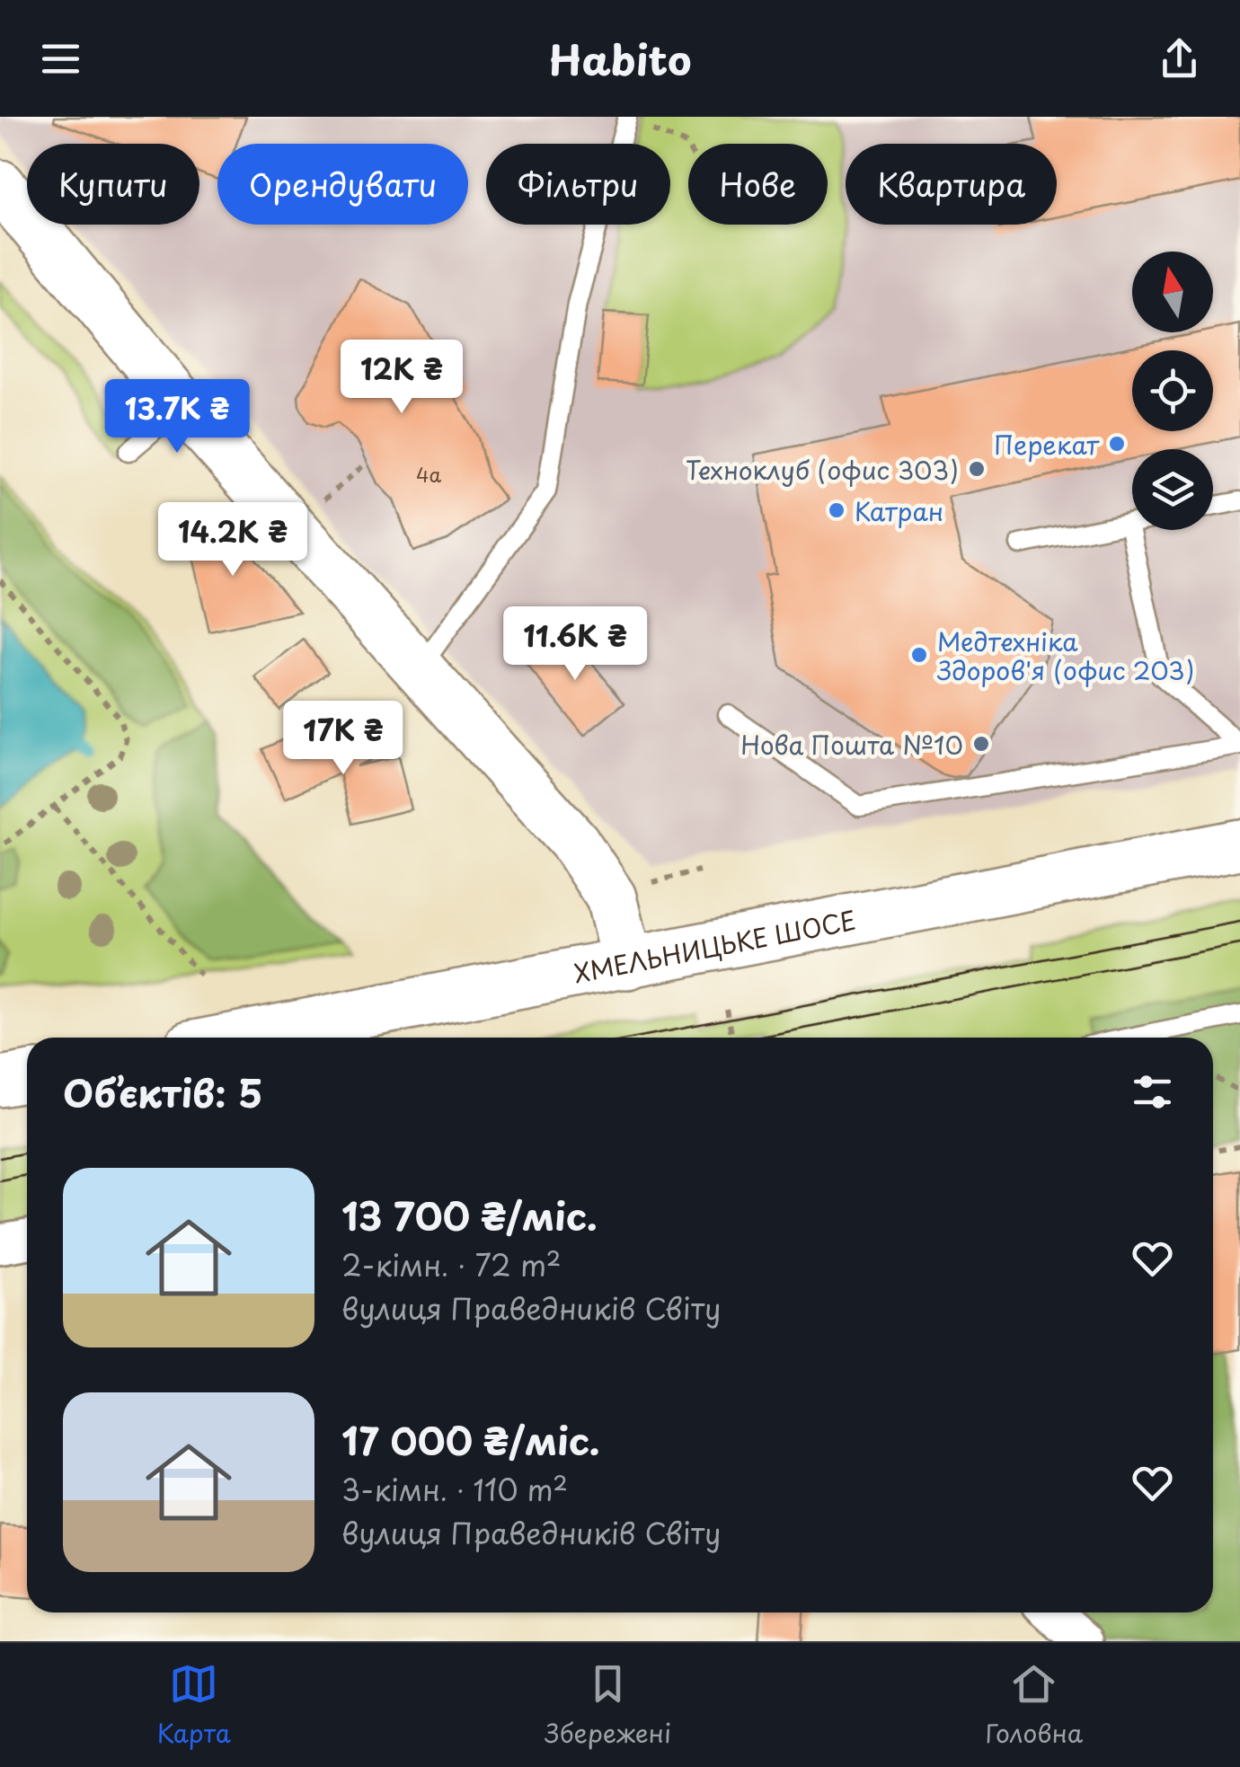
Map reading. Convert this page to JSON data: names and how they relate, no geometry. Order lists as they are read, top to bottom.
{
  "streets": {
    "main road": ["ХМЕЛЬНИЦЬКЕ ШОСЕ"]
  },
  "places": [
    "Перекат",
    "Техноклуб (офис 303)",
    "Катран",
    "Медтехніка Здоров'я (офис 203)",
    "Нова Пошта №10"
  ],
  "house_numbers": ["4а"],
  "north": "top",
  "page": {
    "header": "Habito",
    "chip": [
      "Купити",
      "Орендувати",
      "Фільтри",
      "Нове",
      "Квартира"
    ],
    "price": [
      "12K ₴",
      "13.7K ₴",
      "14.2K ₴",
      "11.6K ₴",
      "17K ₴"
    ],
    "heading": "Об’єктів: 5",
    "list": [
      {
        "name": "13 700 ₴/міс.",
        "note": "2-кімн. · 72 m² · вулиця Праведників Світу"
      },
      {
        "name": "17 000 ₴/міс.",
        "note": "3-кімн. · 110 m² · вулиця Праведників Світу"
      }
    ],
    "tabs": ["Карта", "Збережені", "Головна"]
  }
}
